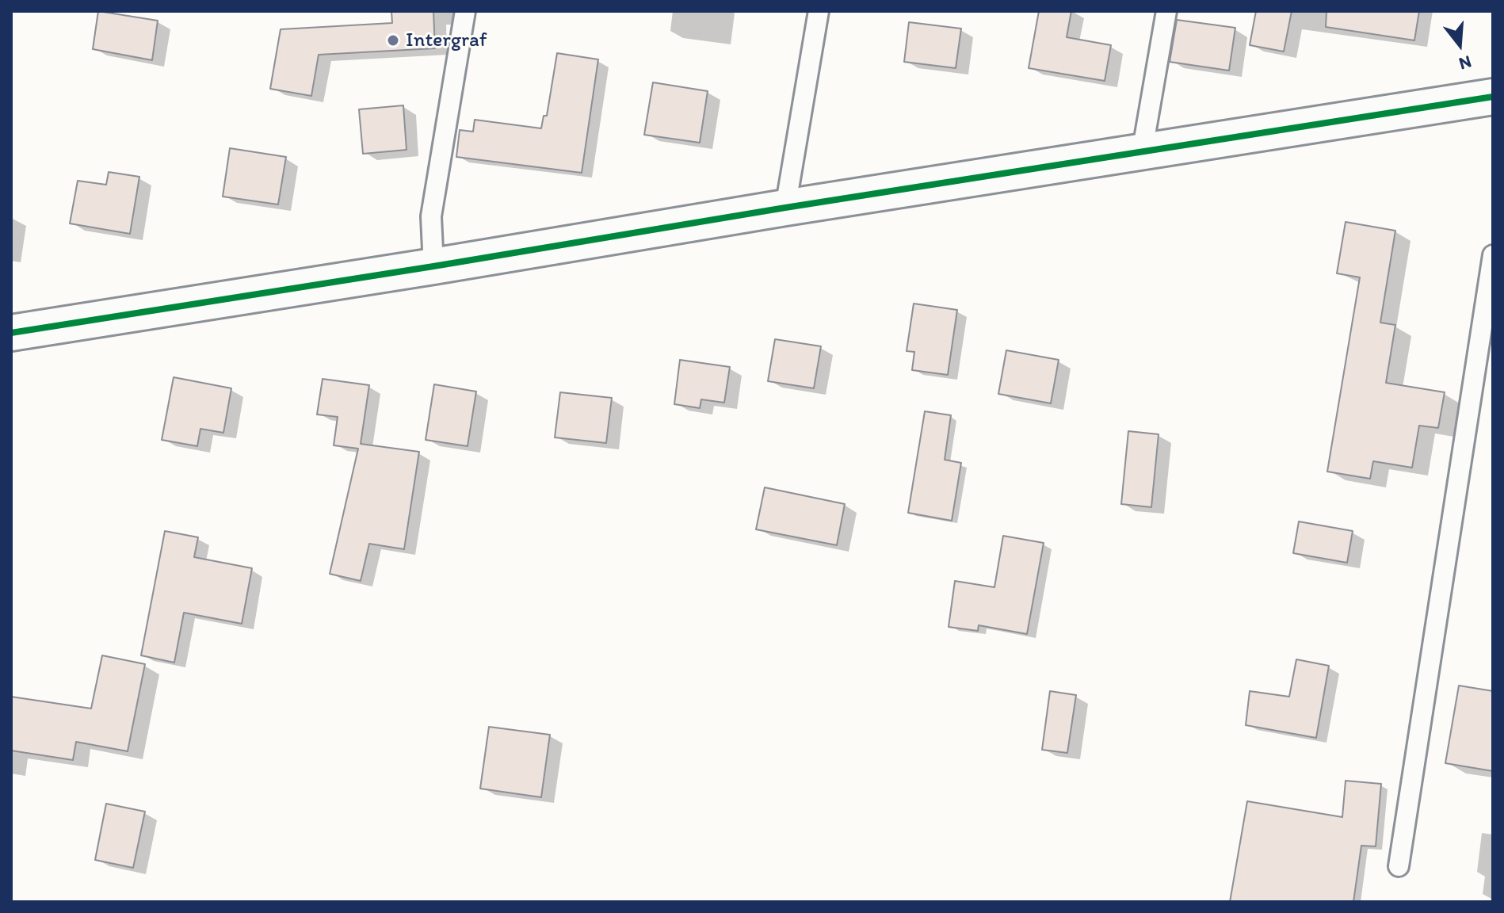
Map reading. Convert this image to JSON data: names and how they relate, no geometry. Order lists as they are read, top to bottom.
{
  "places": ["Intergraf"],
  "north": "bottom"
}
